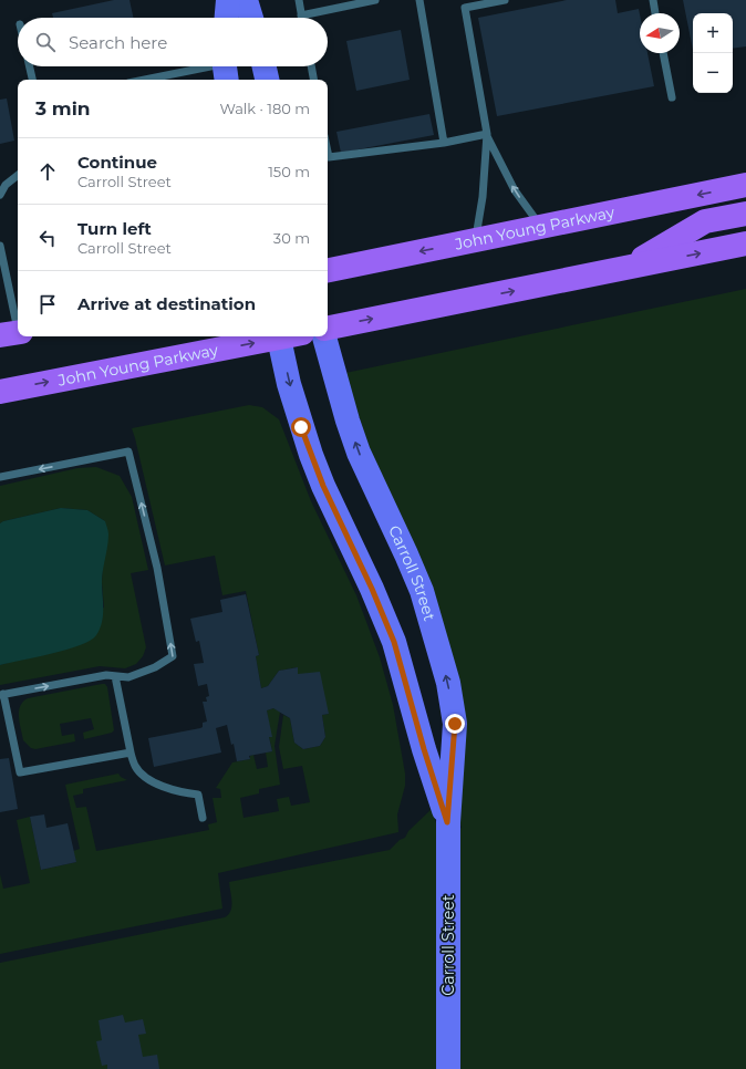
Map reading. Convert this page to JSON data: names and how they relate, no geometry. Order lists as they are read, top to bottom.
{
  "streets": {
    "highway": ["John Young Parkway"],
    "main road": ["Carroll Street"]
  },
  "north": "left",
  "page": {
    "map_buttons": ["+", "−"],
    "search": "Search here",
    "heading": ["3 min", "Walk · 180 m"],
    "list": [
      ["Continue", "Carroll Street", "150 m"],
      ["Turn left", "Carroll Street", "30 m"],
      "Arrive at destination"
    ]
  }
}
